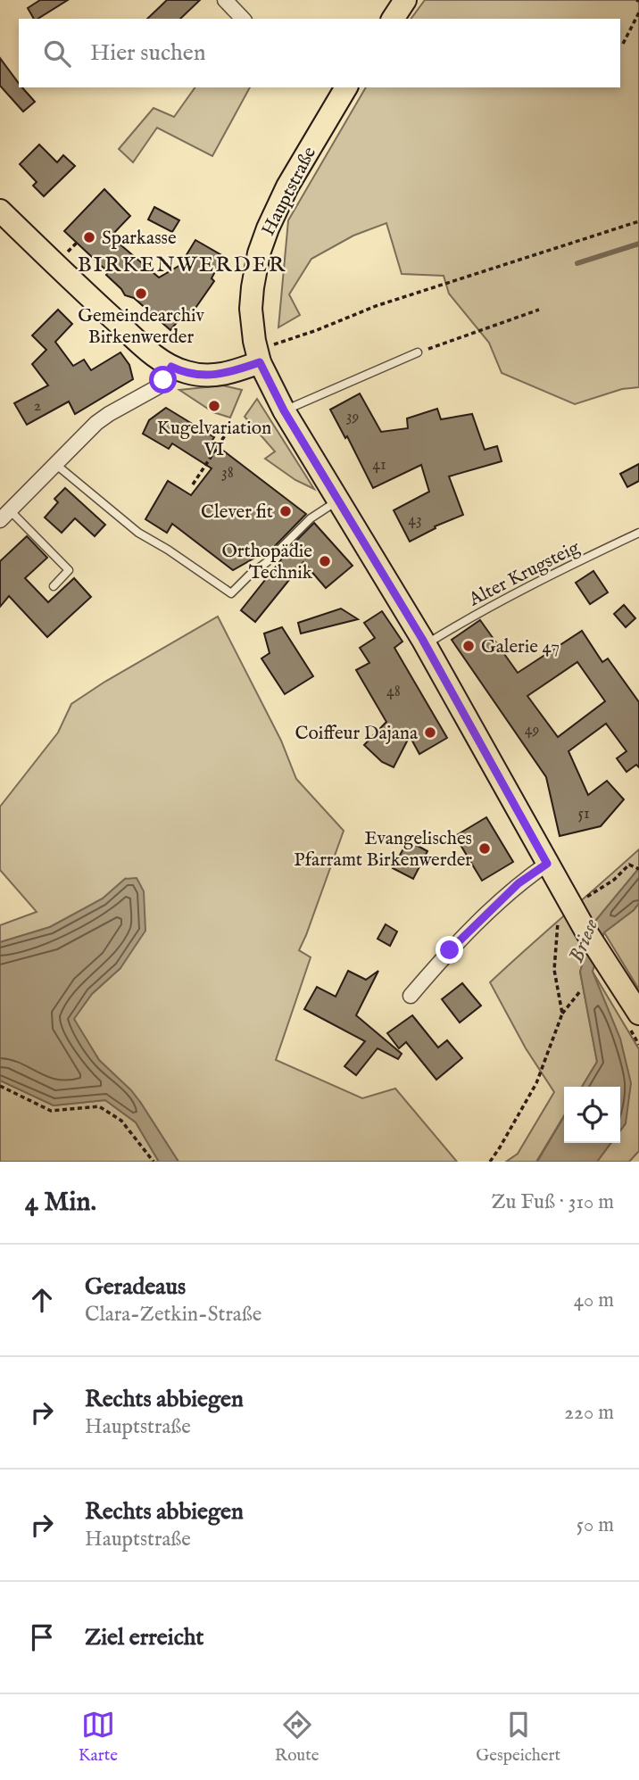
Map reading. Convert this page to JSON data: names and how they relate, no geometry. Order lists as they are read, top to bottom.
{
  "streets": {
    "main road": ["Hauptstraße"],
    "lane": ["Alter Krugsteig"]
  },
  "crossings": [
    ["Hauptstraße", "Alter Krugsteig"]
  ],
  "districts": ["BIRKENWERDER"],
  "water": ["Briese"],
  "places": [
    "Sparkasse",
    "Gemeindearchiv Birkenwerder",
    "Kugelvariation VI",
    "Clever fit",
    "Orthopädie Technik",
    "Galerie 47",
    "Coiffeur Dajana",
    "Evangelisches Pfarramt Birkenwerder"
  ],
  "house_numbers": [
    "2",
    "39",
    "41",
    "38",
    "43",
    "48",
    "49",
    "51"
  ],
  "page": {
    "search": "Hier suchen",
    "heading": ["4 Min.", "Zu Fuß · 310 m"],
    "list": [
      ["Geradeaus", "Clara-Zetkin-Straße", "40 m"],
      ["Rechts abbiegen", "Hauptstraße", "220 m"],
      ["Rechts abbiegen", "Hauptstraße", "50 m"],
      "Ziel erreicht"
    ],
    "nav": ["Karte", "Route", "Gespeichert"]
  }
}
